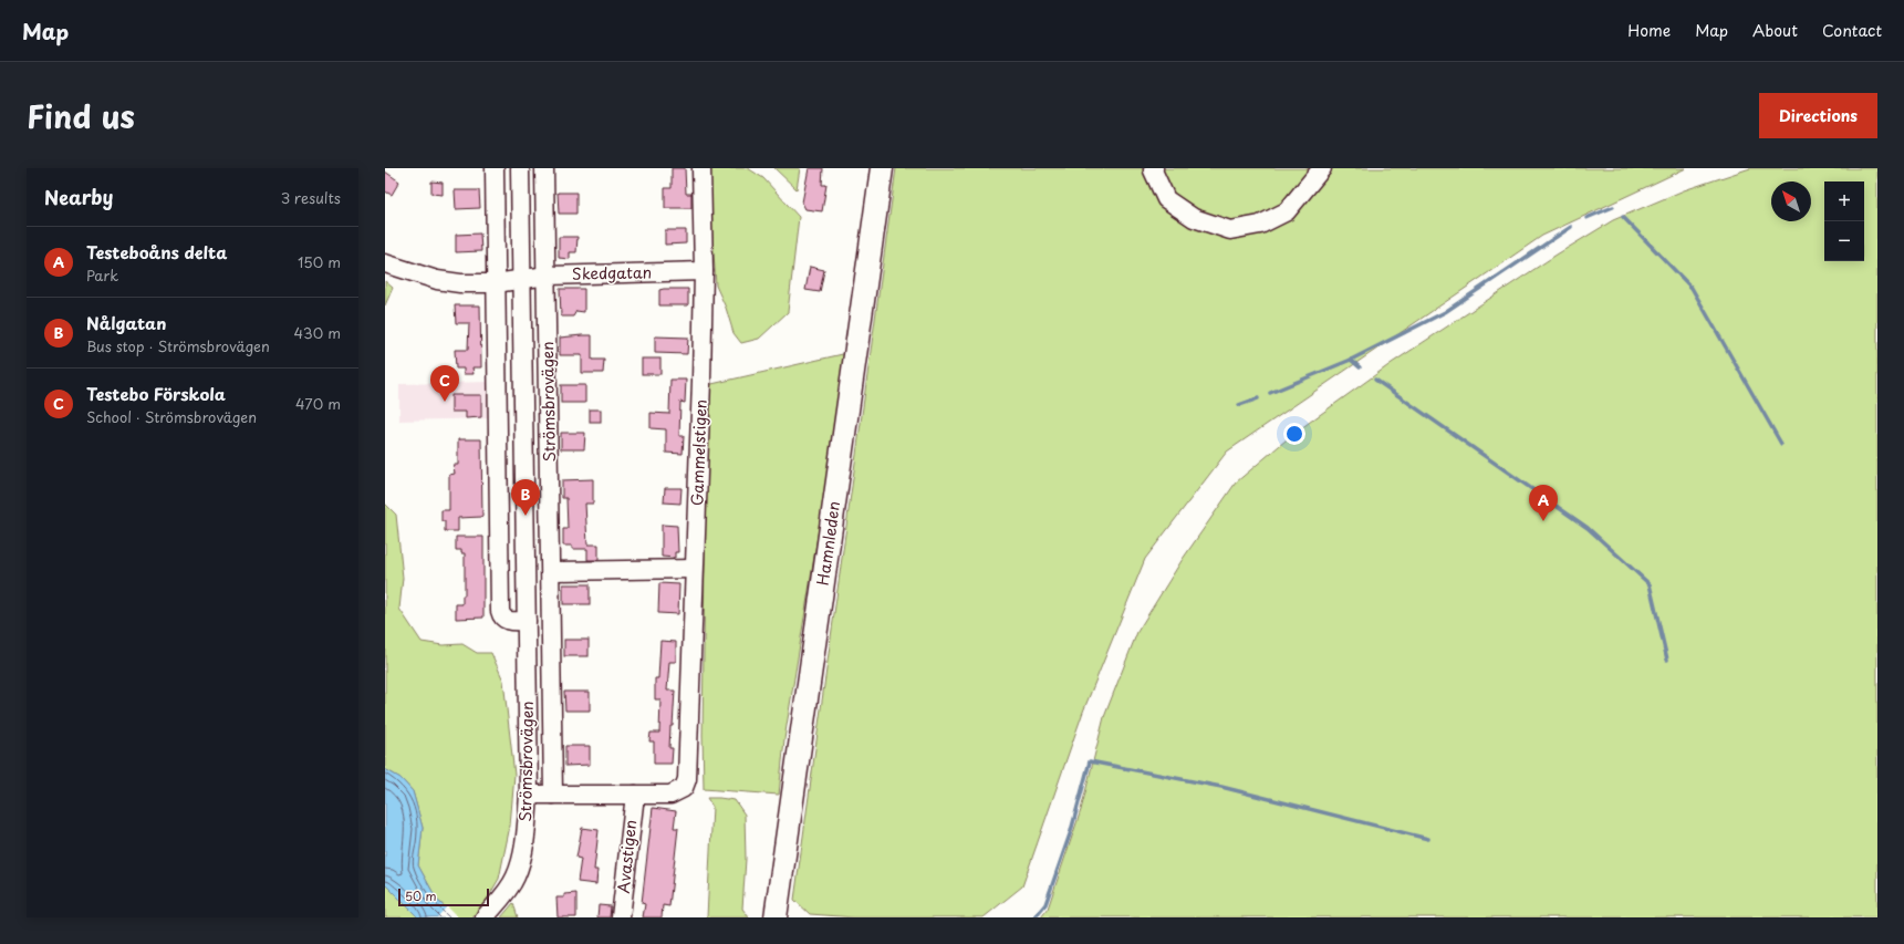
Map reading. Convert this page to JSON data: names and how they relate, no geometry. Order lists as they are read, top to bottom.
{
  "streets": {
    "main road": ["Hamnleden"],
    "street": [
      "Skedgatan",
      "Strömsbrovägen",
      "Gammelstigen",
      "Avastigen"
    ]
  },
  "crossings": [
    ["Skedgatan", "Strömsbrovägen"],
    ["Skedgatan", "Gammelstigen"],
    ["Gammelstigen", "Avastigen"]
  ],
  "scale_bar": "50 m",
  "north": "top left",
  "page": {
    "header": "Map",
    "nav": [
      "Home",
      "Map",
      "About",
      "Contact"
    ],
    "title": "Find us",
    "buttons": "Directions",
    "heading": ["Nearby", "3 results"],
    "map_buttons": ["+", "−"],
    "list": [
      {
        "mark": "A",
        "name": "Testeboåns delta",
        "note": "Park",
        "value": "150 m"
      },
      {
        "mark": "B",
        "name": "Nålgatan",
        "note": "Bus stop · Strömsbrovägen",
        "value": "430 m"
      },
      {
        "mark": "C",
        "name": "Testebo Förskola",
        "note": "School · Strömsbrovägen",
        "value": "470 m"
      }
    ],
    "pins": ["C", "B", "A"],
    "scale": "50 m"
  }
}
